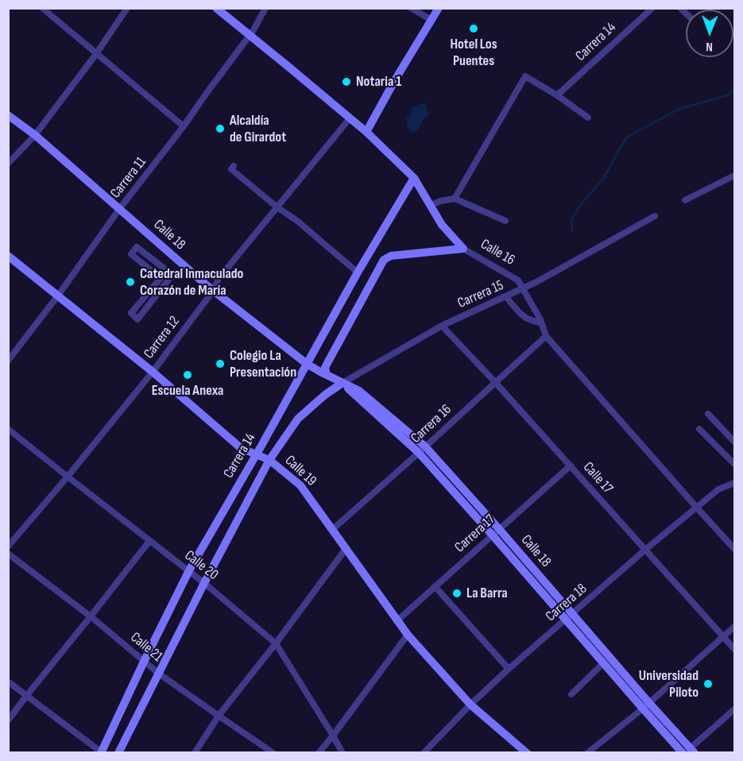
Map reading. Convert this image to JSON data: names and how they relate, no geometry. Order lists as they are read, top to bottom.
{
  "streets": {
    "street": [
      "Carrera 14",
      "Carrera 11",
      "Calle 18",
      "Calle 16",
      "Carrera 15",
      "Carrera 12",
      "Carrera 16",
      "Calle 19",
      "Calle 17",
      "Carrera 17",
      "Calle 20",
      "Carrera 18",
      "Calle 21"
    ]
  },
  "crossings": [
    ["Carrera 14", "Calle 18"],
    ["Carrera 14", "Calle 16"],
    ["Carrera 14", "Carrera 15"],
    ["Carrera 14", "Calle 19"],
    ["Carrera 14", "Calle 20"],
    ["Carrera 14", "Calle 21"],
    ["Carrera 11", "Calle 18"],
    ["Carrera 11", "Calle 16"],
    ["Carrera 11", "Calle 19"],
    ["Calle 18", "Carrera 15"],
    ["Calle 18", "Carrera 12"],
    ["Calle 18", "Carrera 16"],
    ["Calle 18", "Carrera 17"],
    ["Calle 18", "Carrera 18"],
    ["Calle 16", "Carrera 12"],
    ["Calle 16", "Carrera 16"],
    ["Calle 16", "Carrera 18"],
    ["Carrera 15", "Calle 17"],
    ["Carrera 12", "Calle 19"],
    ["Carrera 12", "Calle 20"],
    ["Carrera 16", "Calle 19"],
    ["Carrera 16", "Calle 17"],
    ["Calle 19", "Carrera 17"],
    ["Calle 19", "Carrera 18"],
    ["Calle 17", "Carrera 17"],
    ["Calle 17", "Carrera 18"]
  ],
  "places": [
    "Hotel Los Puentes",
    "Notaria 1",
    "Alcaldía de Girardot",
    "Catedral Inmaculado Corazón de María",
    "Colegio La Presentación",
    "Escuela Anexa",
    "La Barra",
    "Universidad Piloto"
  ],
  "north": "bottom"
}
